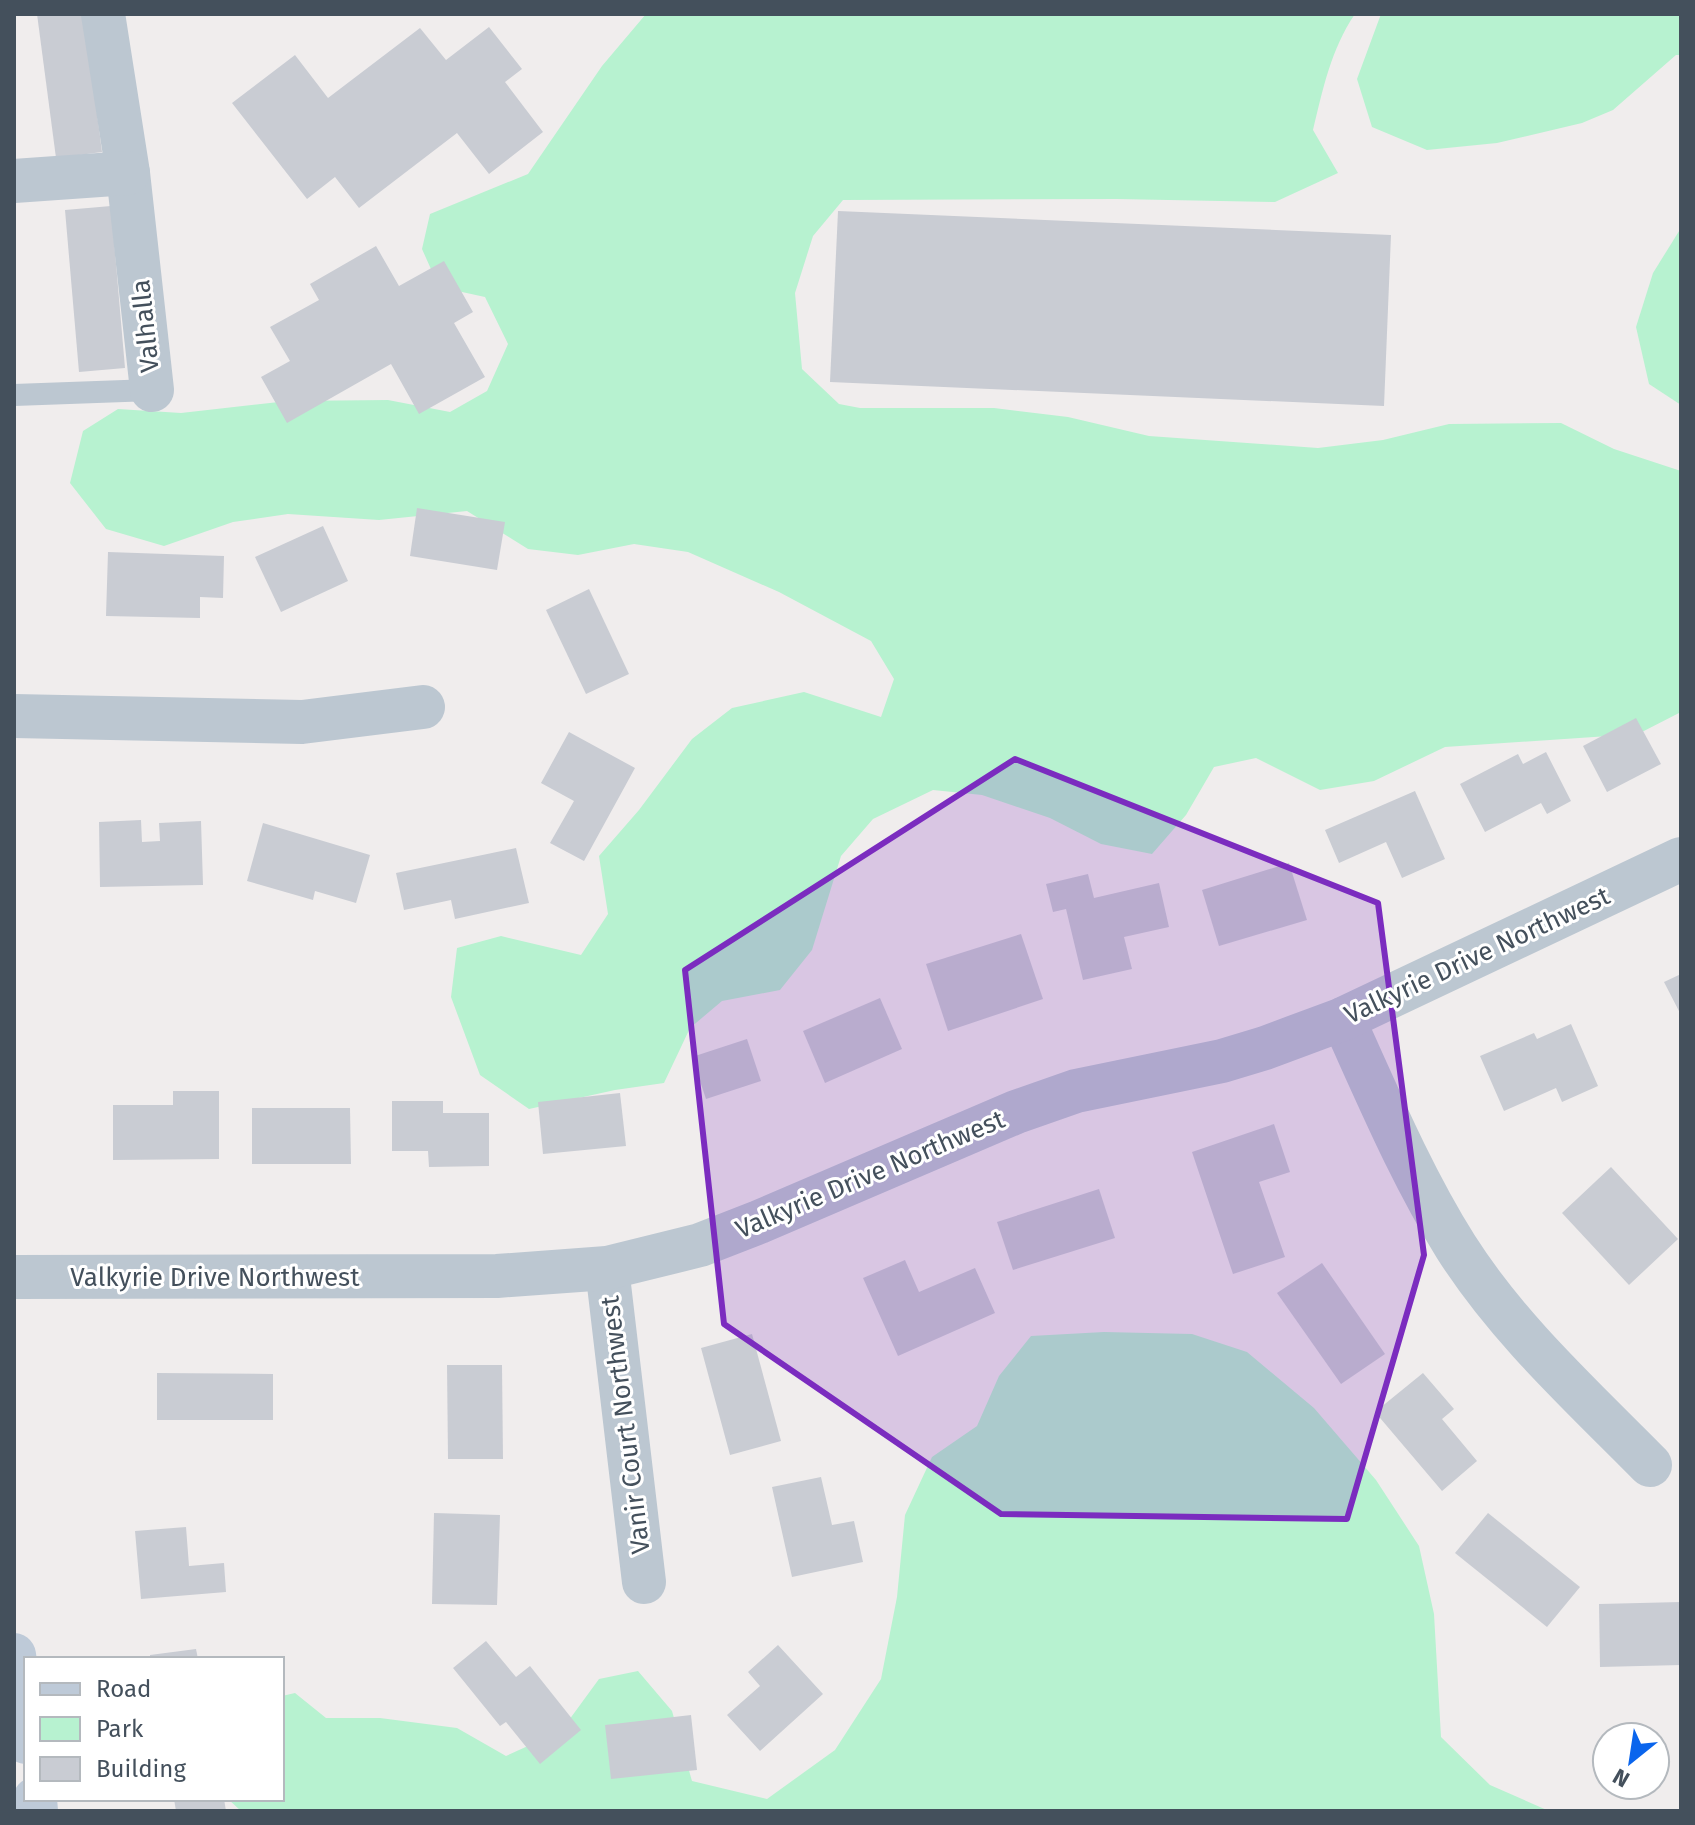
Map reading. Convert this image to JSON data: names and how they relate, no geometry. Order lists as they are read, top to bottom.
{
  "streets": {
    "street": ["Valhalla", "Valkyrie Drive Northwest", "Vanir Court Northwest"]
  },
  "crossings": [
    ["Valkyrie Drive Northwest", "Vanir Court Northwest"]
  ],
  "legend": ["Road", "Park", "Building"],
  "north": "bottom left"
}
